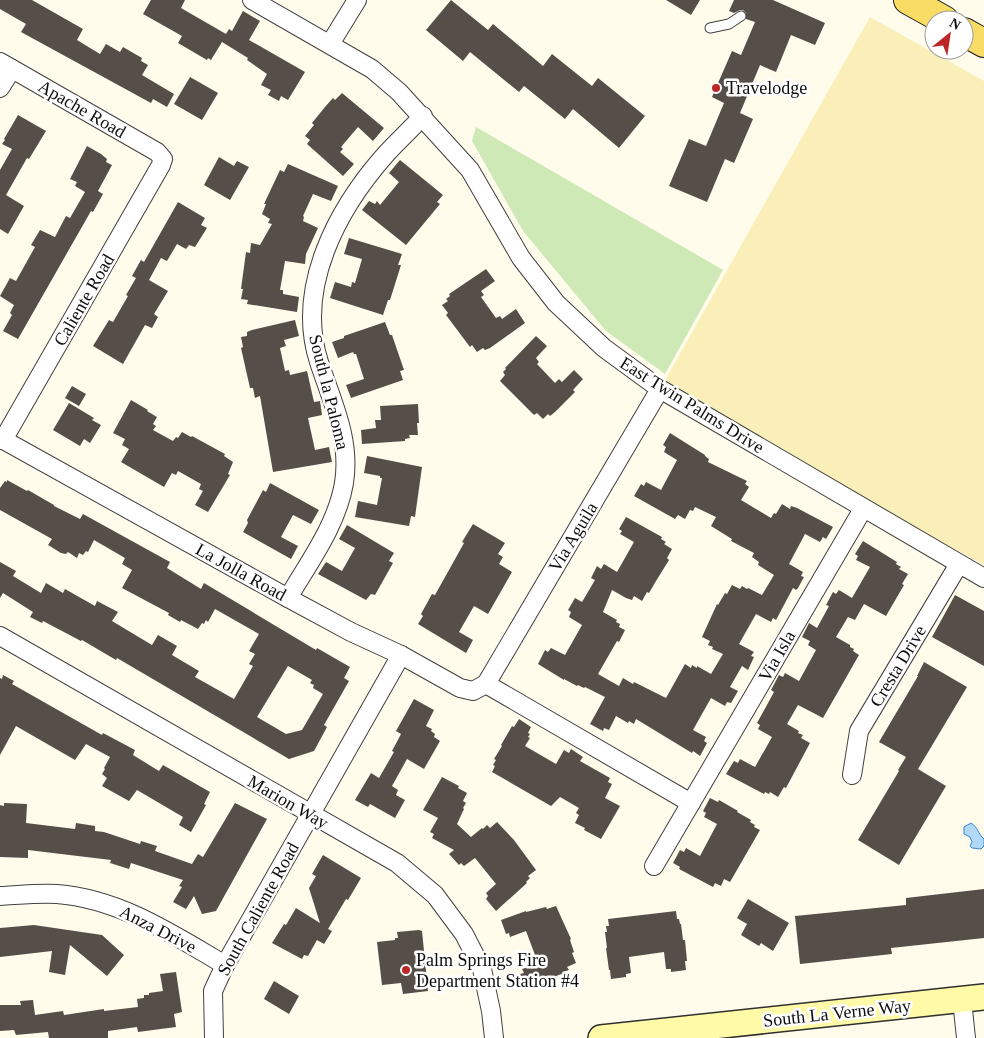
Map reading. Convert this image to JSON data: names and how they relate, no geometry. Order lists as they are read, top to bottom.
{
  "streets": {
    "street": [
      "Apache Road",
      "Caliente Road",
      "South la Paloma",
      "East Twin Palms Drive",
      "Via Aguila",
      "La Jolla Road",
      "Via Isla",
      "Cresta Drive",
      "Marion Way",
      "South Caliente Road",
      "Anza Drive",
      "South La Verne Way"
    ]
  },
  "crossings": [
    ["Apache Road", "Caliente Road"],
    ["Caliente Road", "La Jolla Road"],
    ["South la Paloma", "East Twin Palms Drive"],
    ["South la Paloma", "La Jolla Road"],
    ["East Twin Palms Drive", "Via Aguila"],
    ["East Twin Palms Drive", "Via Isla"],
    ["East Twin Palms Drive", "Cresta Drive"],
    ["Via Aguila", "La Jolla Road"],
    ["La Jolla Road", "South Caliente Road"],
    ["Marion Way", "South Caliente Road"],
    ["South Caliente Road", "Anza Drive"]
  ],
  "places": ["Travelodge", "Palm Springs Fire Department Station #4"],
  "north": "top right"
}
